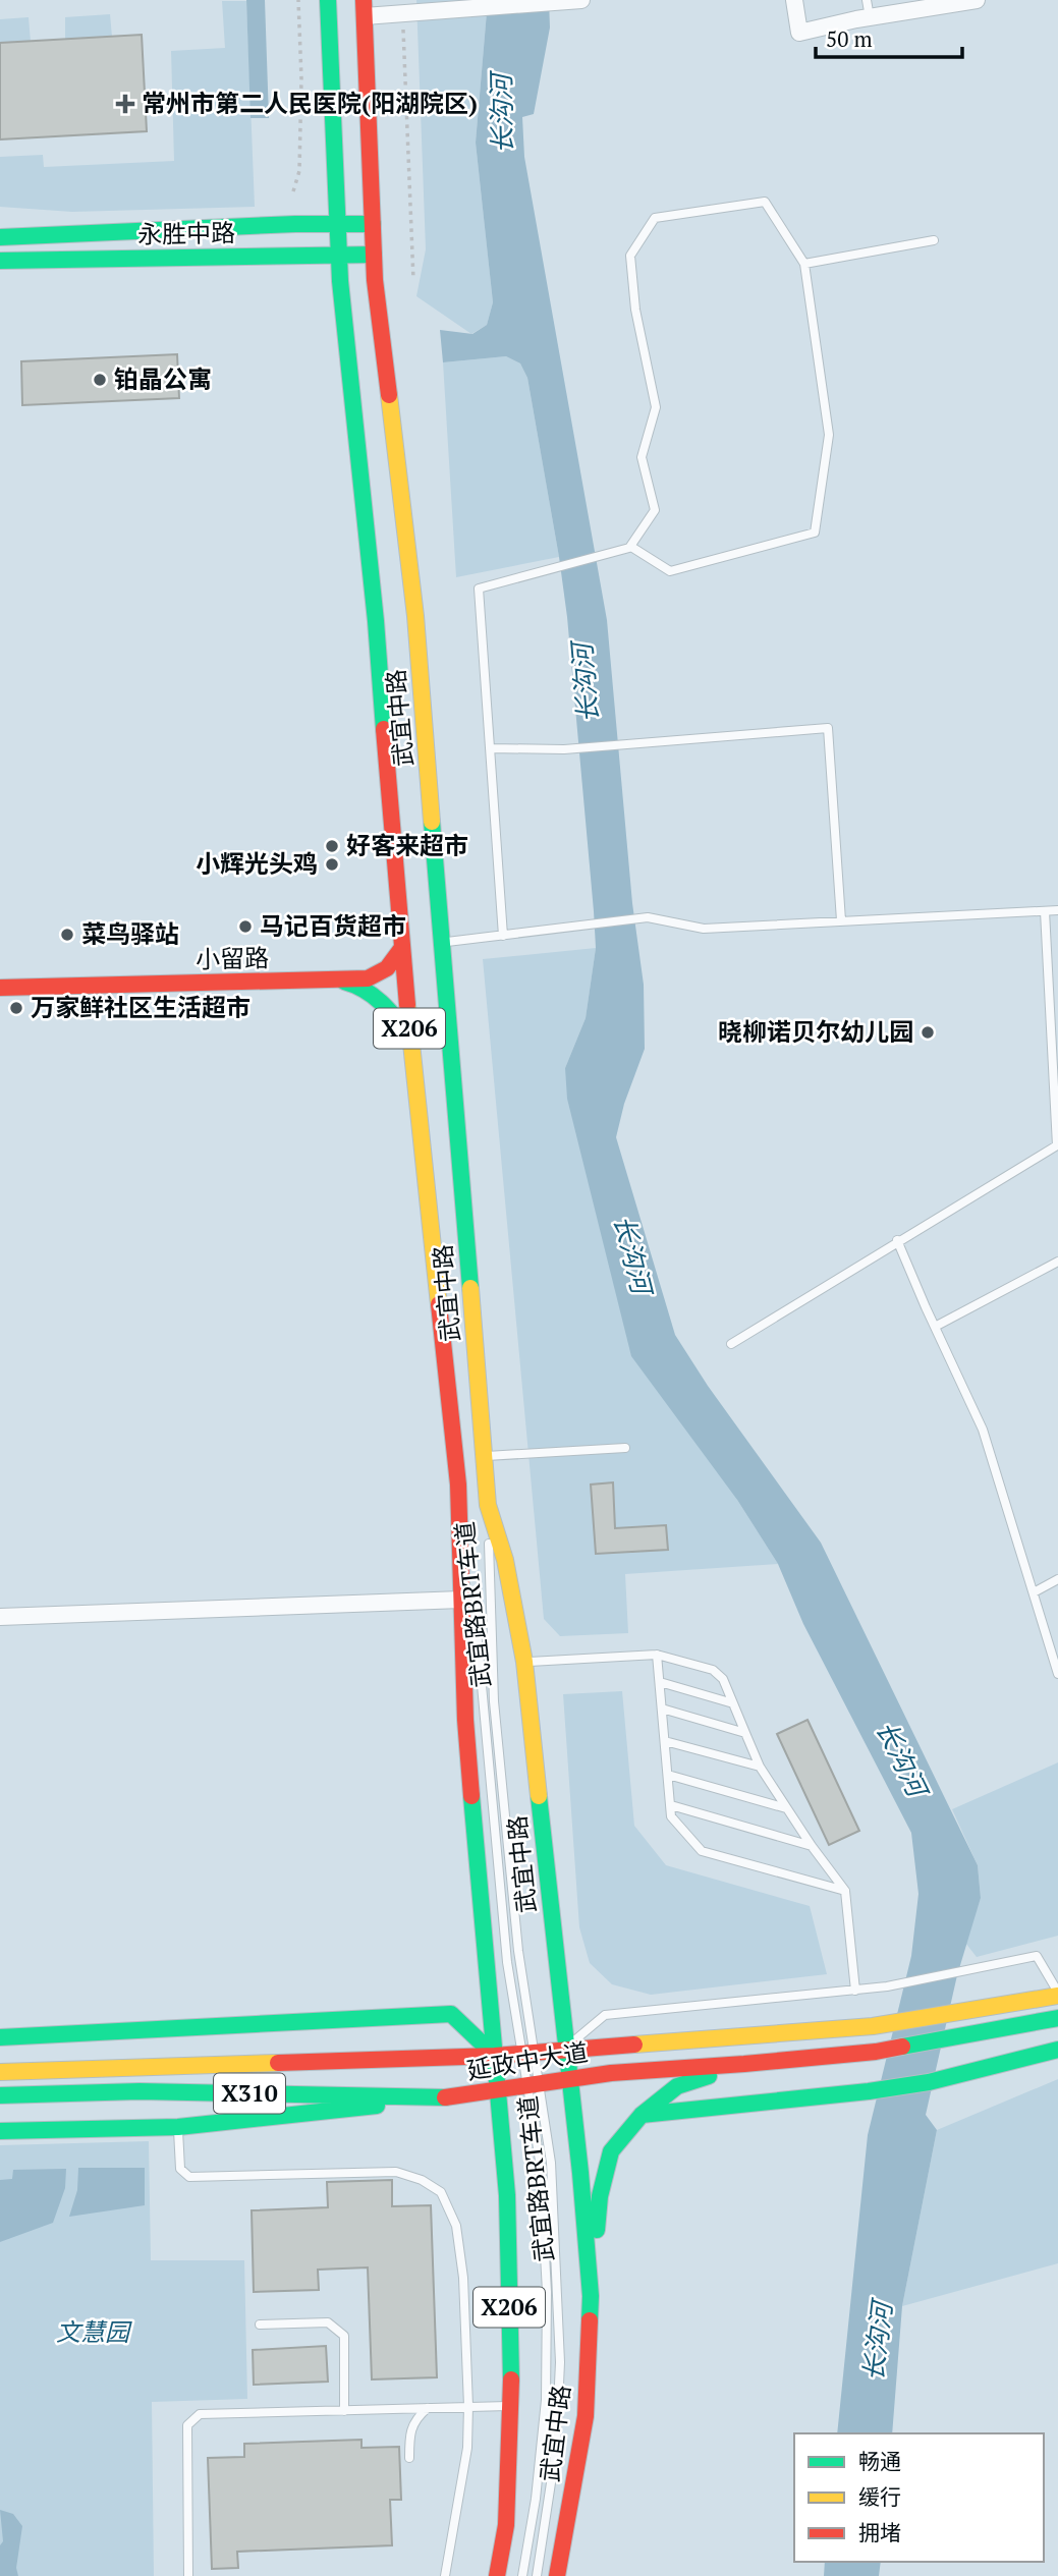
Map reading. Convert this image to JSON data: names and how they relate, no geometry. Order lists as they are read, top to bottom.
{
  "streets": {
    "main road": [
      "永胜中路",
      "武宜中路",
      "小留路",
      "X206",
      "延政中大道",
      "X310"
    ],
    "lane": ["武宜路BRT车道"]
  },
  "crossings": [
    ["永胜中路", "武宜中路"],
    ["武宜中路", "小留路"],
    ["武宜中路", "武宜路BRT车道"],
    ["武宜中路", "延政中大道"],
    ["武宜路BRT车道", "延政中大道"]
  ],
  "water": ["长沟河"],
  "parks": ["文慧园"],
  "places": {
    "health": ["常州市第二人民医院(阳湖院区)"],
    "other": [
      "铂晶公寓",
      "好客来超市",
      "小辉光头鸡",
      "马记百货超市",
      "菜鸟驿站",
      "万家鲜社区生活超市",
      "晓柳诺贝尔幼儿园"
    ]
  },
  "legend": ["畅通", "缓行", "拥堵"],
  "scale_bar": "50 m"
}
